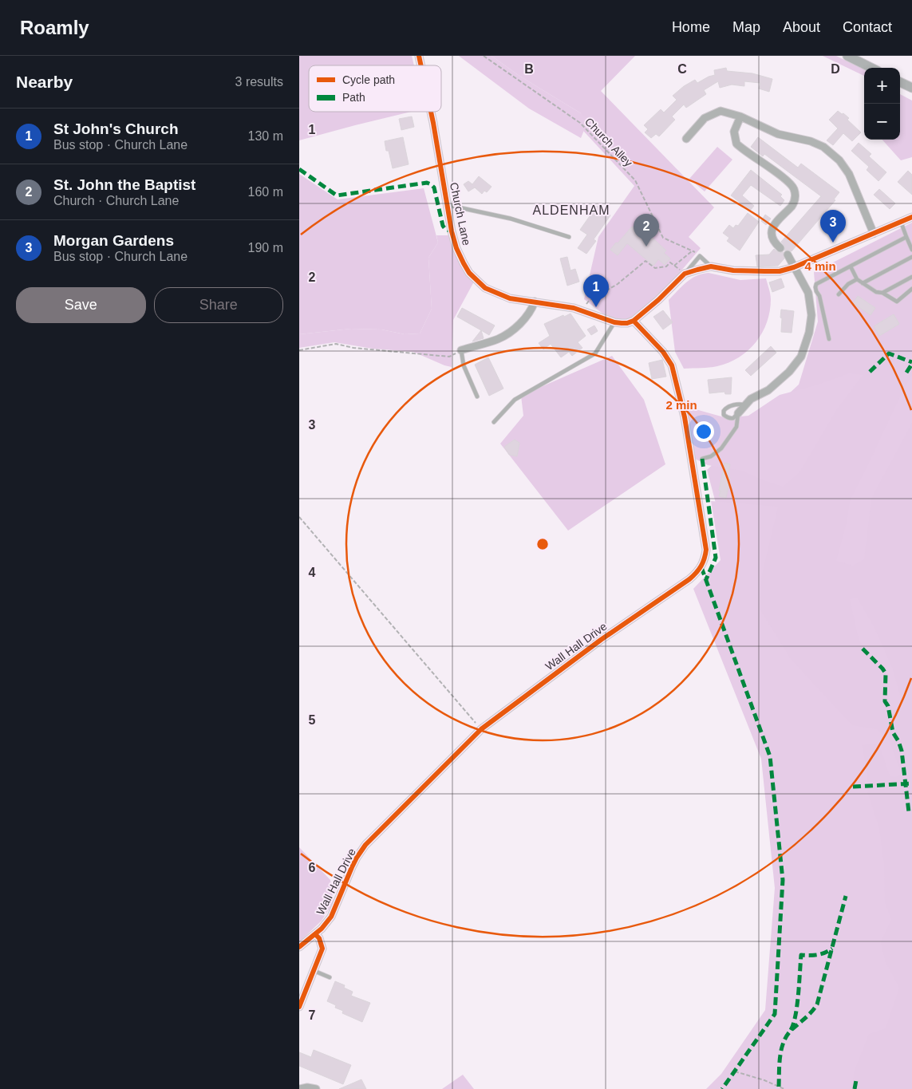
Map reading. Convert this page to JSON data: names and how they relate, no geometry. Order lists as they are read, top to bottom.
{
  "streets": {
    "street": ["Church Lane", "Wall Hall Drive"],
    "path": ["Church Alley"]
  },
  "crossings": [
    ["Church Lane", "Wall Hall Drive"]
  ],
  "districts": ["ALDENHAM"],
  "legend": ["Cycle path", "Path"],
  "page": {
    "header": "Roamly",
    "nav": [
      "Home",
      "Map",
      "About",
      "Contact"
    ],
    "heading": ["Nearby", "3 results"],
    "map_buttons": ["+", "−"],
    "list": [
      {
        "mark": "1",
        "name": "St John's Church",
        "note": "Bus stop · Church Lane",
        "value": "130 m"
      },
      {
        "mark": "2",
        "name": "St. John the Baptist",
        "note": "Church · Church Lane",
        "value": "160 m"
      },
      {
        "mark": "3",
        "name": "Morgan Gardens",
        "note": "Bus stop · Church Lane",
        "value": "190 m"
      }
    ],
    "pins": ["3", "2", "1"],
    "buttons": ["Save", "Share"]
  },
  "grid": {
    "columns": ["B", "C", "D"],
    "rows": [
      "1",
      "2",
      "3",
      "4",
      "5",
      "6",
      "7"
    ]
  },
  "rings": ["4 min", "2 min"]
}
